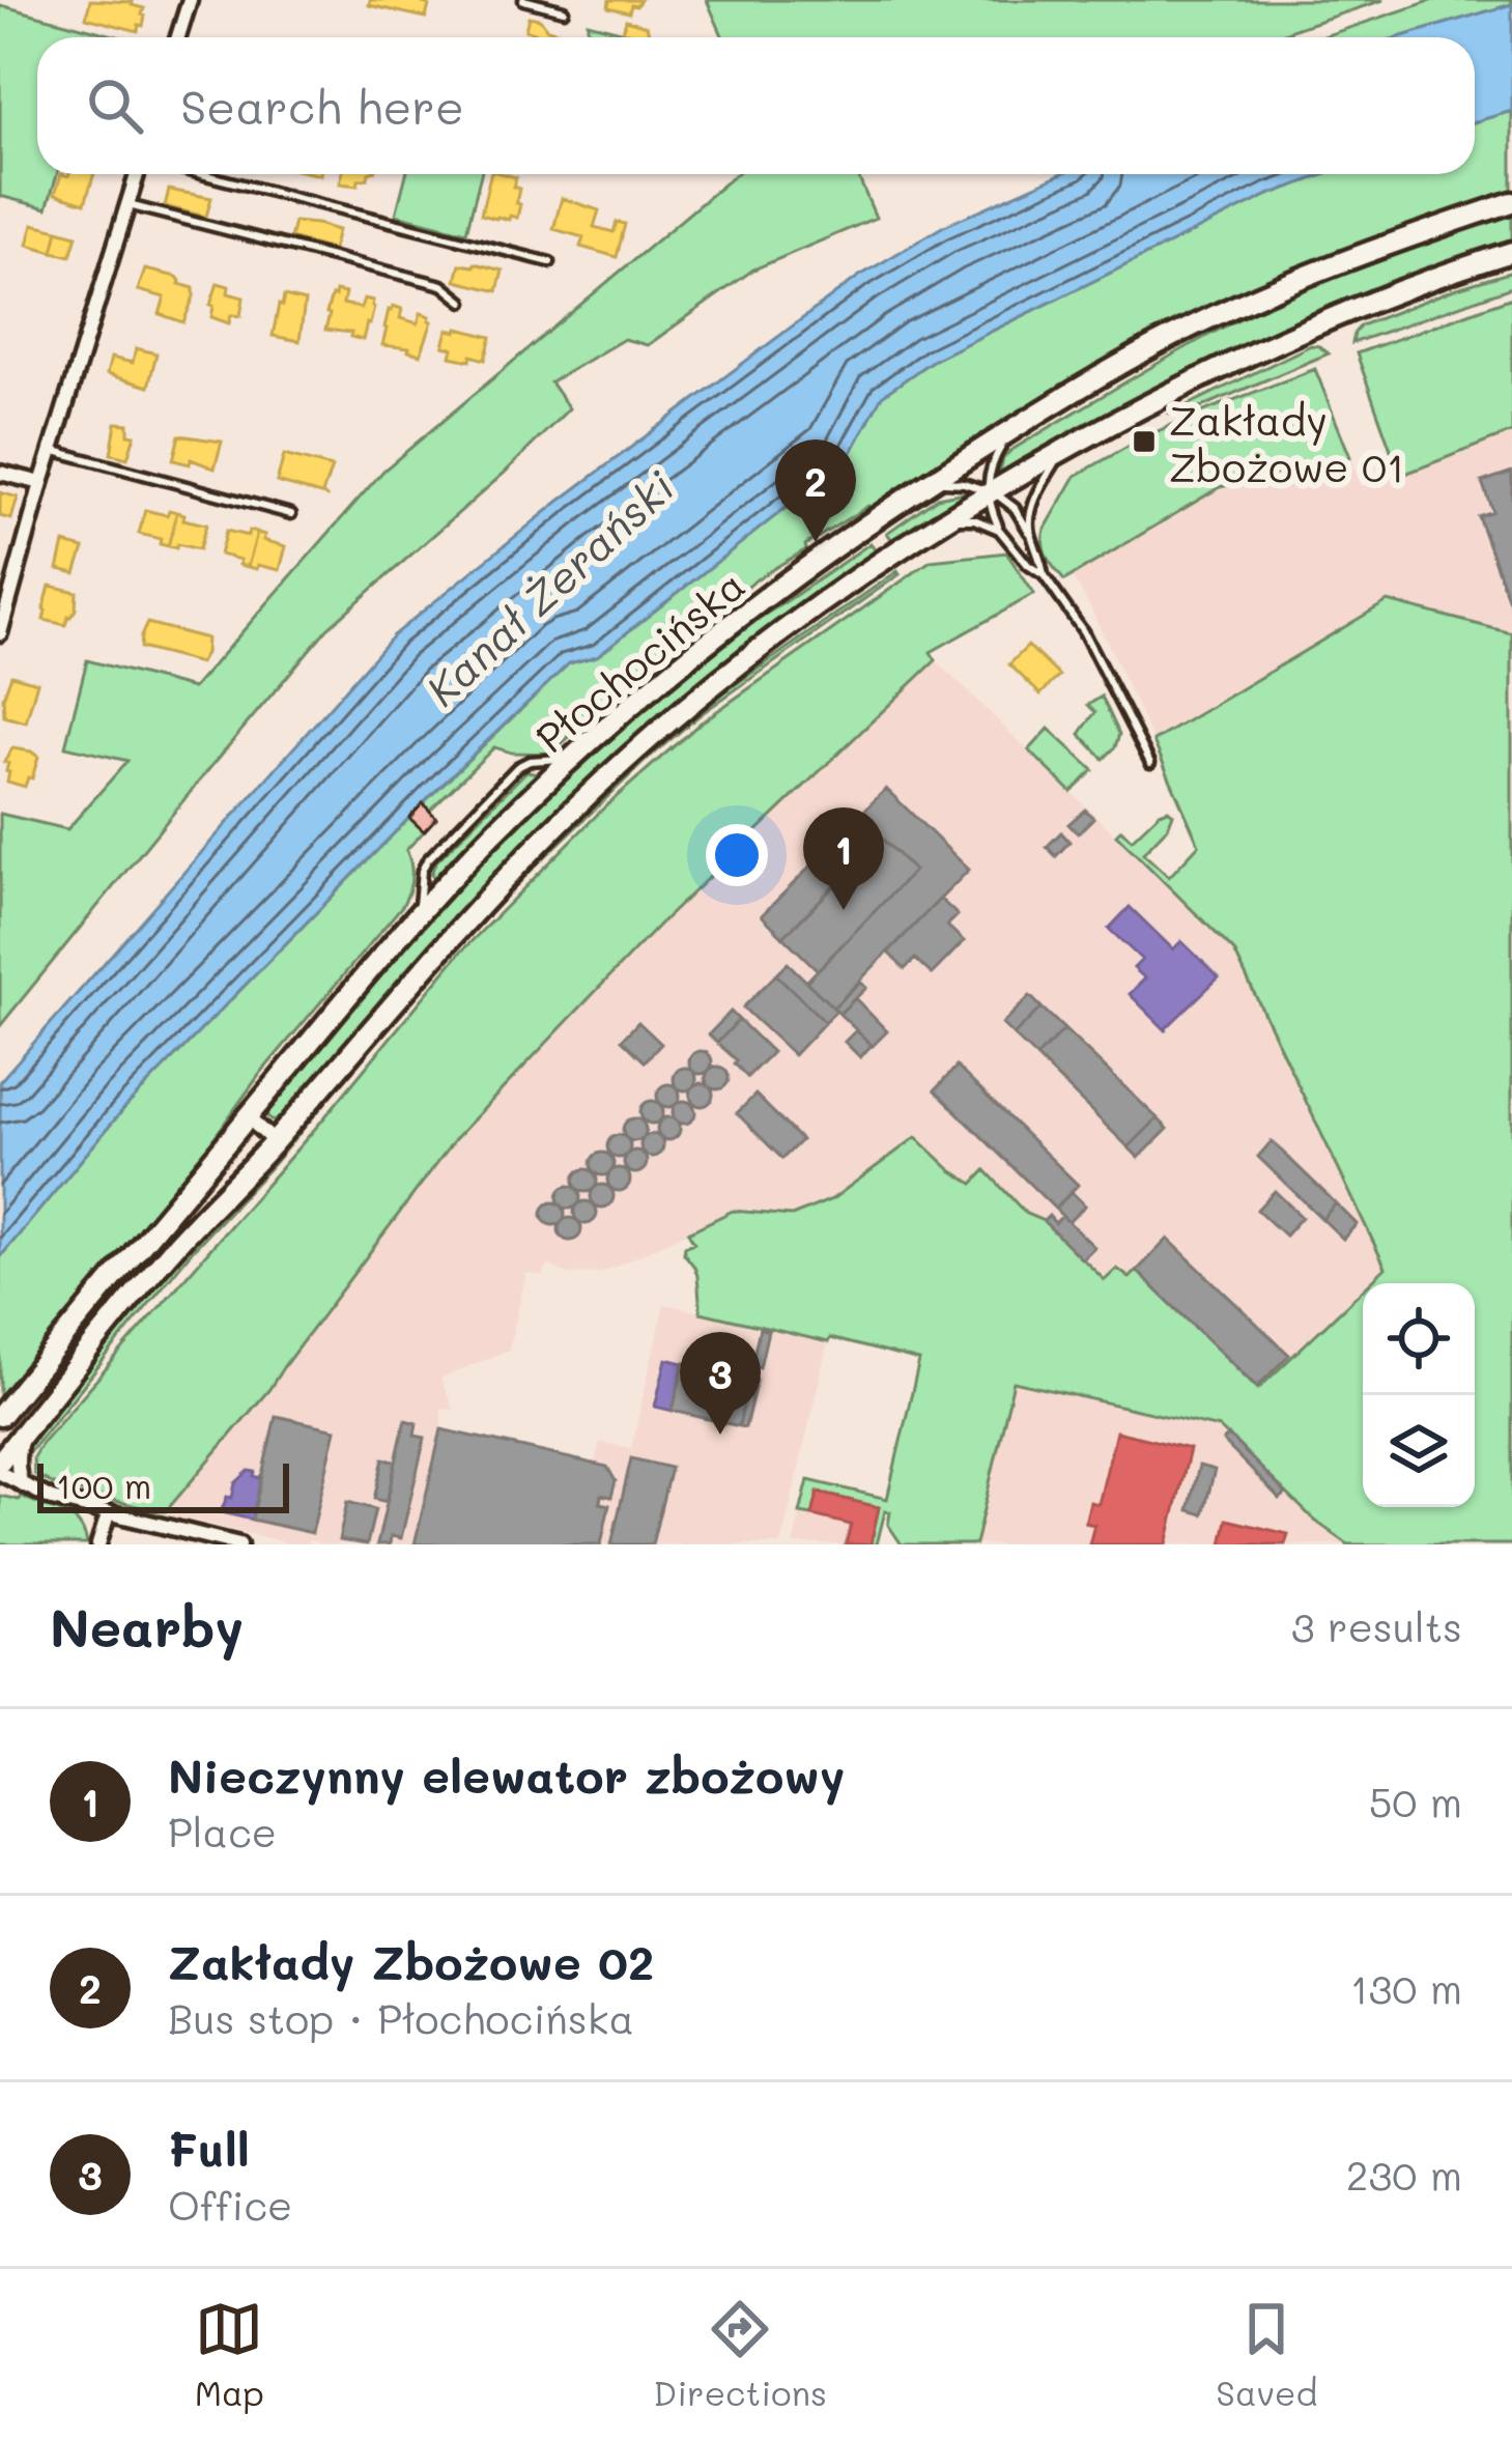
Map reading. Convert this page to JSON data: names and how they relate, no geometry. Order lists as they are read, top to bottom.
{
  "streets": {
    "main road": ["Płochocińska"]
  },
  "water": ["Kanał Żerański"],
  "places": {
    "transit": ["Zakłady Zbożowe 01"]
  },
  "scale_bar": "100 m",
  "page": {
    "search": "Search here",
    "pins": ["2", "1", "3"],
    "scale": "100 m",
    "heading": ["Nearby", "3 results"],
    "list": [
      {
        "mark": "1",
        "name": "Nieczynny elewator zbożowy",
        "note": "Place",
        "value": "50 m"
      },
      {
        "mark": "2",
        "name": "Zakłady Zbożowe 02",
        "note": "Bus stop · Płochocińska",
        "value": "130 m"
      },
      {
        "mark": "3",
        "name": "Full",
        "note": "Office",
        "value": "230 m"
      }
    ],
    "nav": ["Map", "Directions", "Saved"]
  }
}
